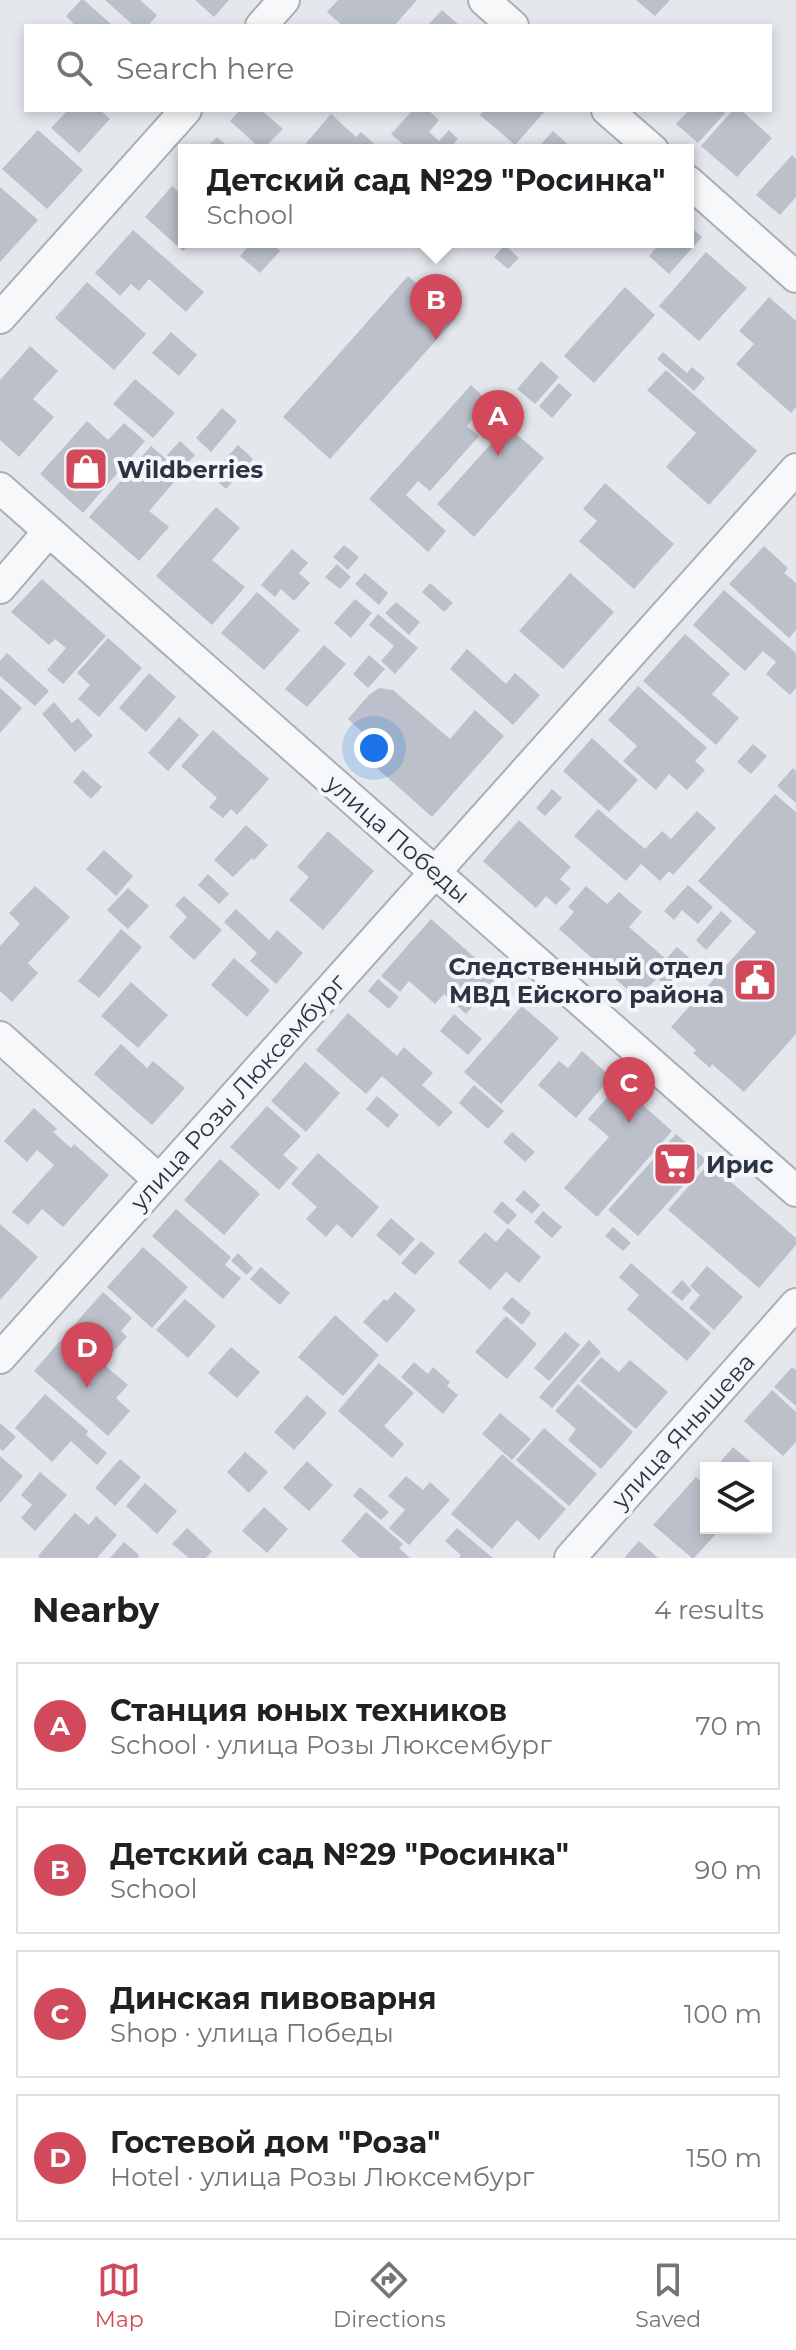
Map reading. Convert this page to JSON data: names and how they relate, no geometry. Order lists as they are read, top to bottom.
{
  "streets": {
    "street": ["улица Победы", "улица Розы Люксембург", "улица Янышева"]
  },
  "crossings": [
    ["улица Победы", "улица Розы Люксембург"]
  ],
  "places": {
    "shop": ["Wildberries"],
    "public building": ["Следственный отдел МВД Ейского района"],
    "supermarket": ["Ирис"]
  },
  "page": {
    "search": "Search here",
    "popup": ["Детский сад №29 \"Росинка\"", "School"],
    "pins": [
      "B",
      "A",
      "C",
      "D"
    ],
    "heading": ["Nearby", "4 results"],
    "list": [
      {
        "mark": "A",
        "name": "Станция юных техников",
        "note": "School · улица Розы Люксембург",
        "value": "70 m"
      },
      {
        "mark": "B",
        "name": "Детский сад №29 \"Росинка\"",
        "note": "School",
        "value": "90 m"
      },
      {
        "mark": "C",
        "name": "Динская пивоварня",
        "note": "Shop · улица Победы",
        "value": "100 m"
      },
      {
        "mark": "D",
        "name": "Гостевой дом \"Роза\"",
        "note": "Hotel · улица Розы Люксембург",
        "value": "150 m"
      }
    ],
    "nav": ["Map", "Directions", "Saved"]
  }
}
